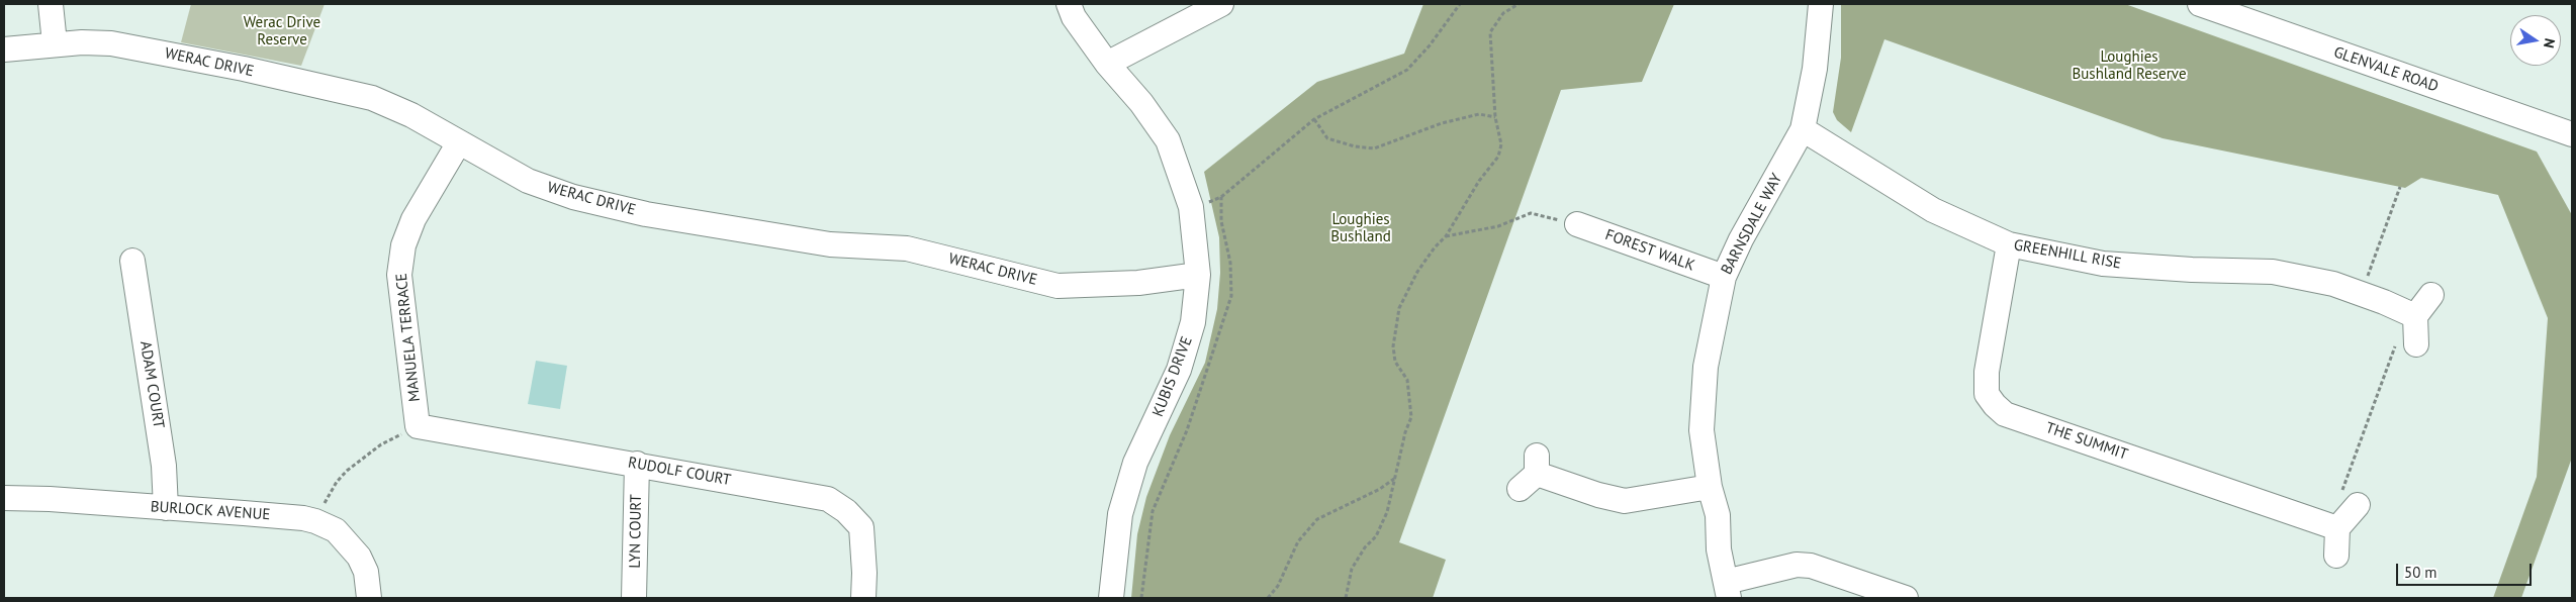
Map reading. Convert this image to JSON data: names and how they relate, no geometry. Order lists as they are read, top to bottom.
{
  "streets": {
    "street": [
      "WERAC DRIVE",
      "GLENVALE ROAD",
      "BARNSDALE WAY",
      "FOREST WALK",
      "GREENHILL RISE",
      "MANUELA TERRACE",
      "KUBIS DRIVE",
      "ADAM COURT",
      "THE SUMMIT",
      "RUDOLF COURT",
      "BURLOCK AVENUE",
      "LYN COURT"
    ]
  },
  "crossings": [
    ["WERAC DRIVE", "MANUELA TERRACE"],
    ["WERAC DRIVE", "KUBIS DRIVE"],
    ["BARNSDALE WAY", "FOREST WALK"],
    ["BARNSDALE WAY", "GREENHILL RISE"],
    ["GREENHILL RISE", "THE SUMMIT"],
    ["MANUELA TERRACE", "RUDOLF COURT"],
    ["ADAM COURT", "BURLOCK AVENUE"],
    ["RUDOLF COURT", "LYN COURT"]
  ],
  "parks": ["Werac Drive Reserve", "Loughies Bushland Reserve", "Loughies Bushland"],
  "scale_bar": "50 m",
  "north": "right"
}
